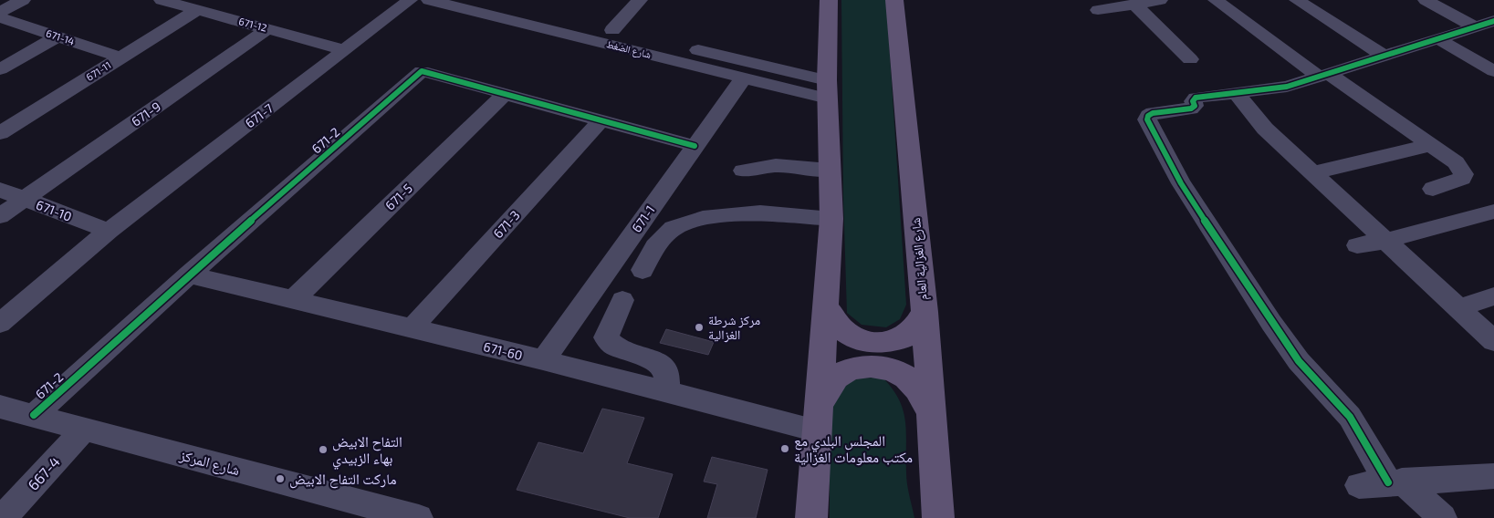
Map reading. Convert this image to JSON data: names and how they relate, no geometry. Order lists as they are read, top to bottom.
{
  "streets": {
    "main road": ["شارع الغزالية العام"],
    "street": [
      "671-12",
      "671-14",
      "شارع الضغط",
      "671-11",
      "671-9",
      "671-7",
      "671-2",
      "671-5",
      "671-10",
      "671-1",
      "671-3",
      "671-60",
      "شارع المركز",
      "667-4"
    ]
  },
  "crossings": [
    ["671-12", "671-11"],
    ["671-12", "671-9"],
    ["671-12", "671-7"],
    ["671-14", "671-11"],
    ["شارع الضغط", "671-1"],
    ["671-9", "671-10"],
    ["671-7", "671-10"],
    ["671-2", "671-5"],
    ["671-2", "671-1"],
    ["671-2", "671-3"],
    ["671-2", "671-60"],
    ["671-2", "شارع المركز"],
    ["671-5", "671-60"],
    ["671-1", "671-60"],
    ["671-3", "671-60"],
    ["شارع المركز", "667-4"]
  ],
  "places": [
    "مركز شرطة الغزالية",
    "المجلس البلدي مع مكتب معلومات الغزالية",
    "التفاح الابيض بهاء الزبيدي",
    "ماركت التفاح الابيض"
  ]
}
